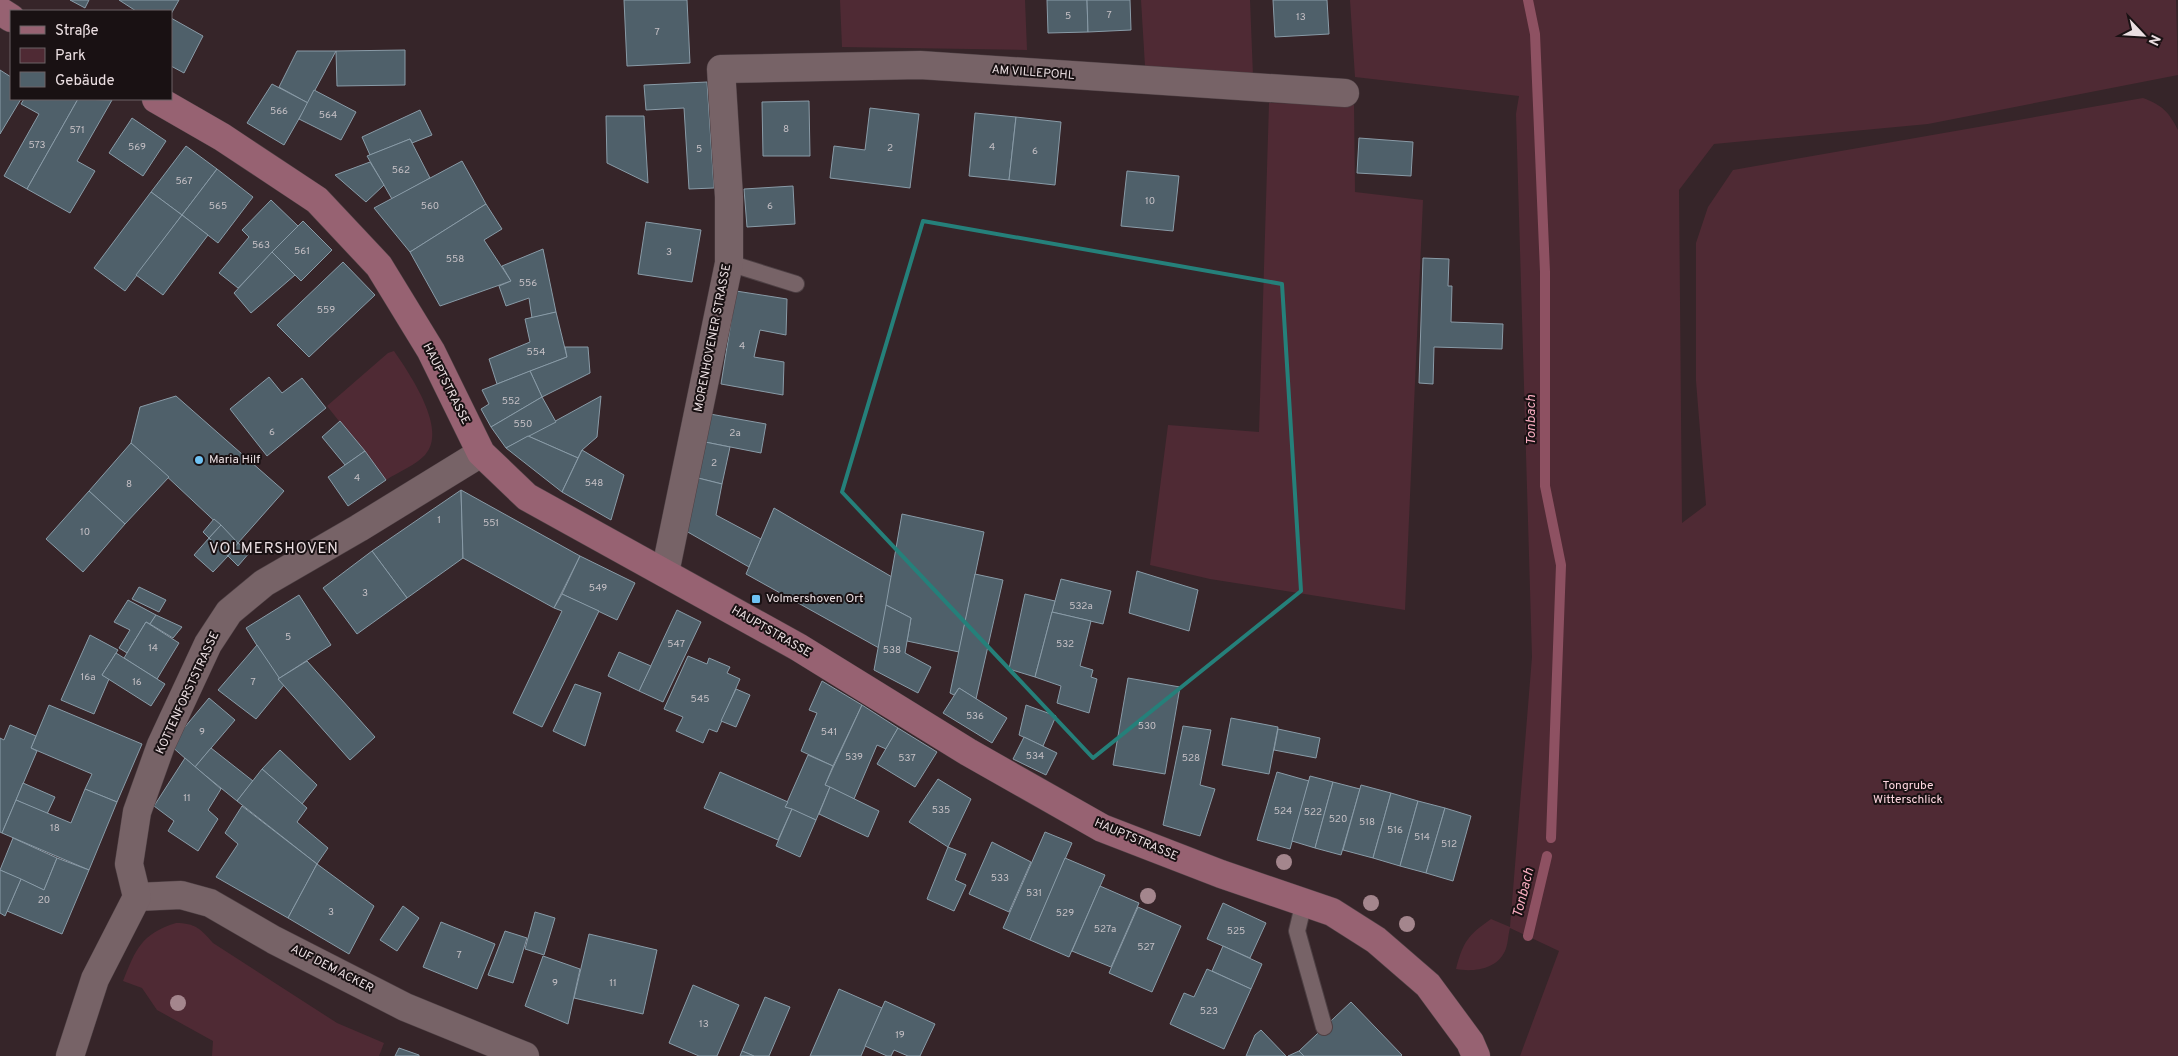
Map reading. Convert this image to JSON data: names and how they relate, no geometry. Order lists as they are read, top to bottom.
{
  "streets": {
    "main road": ["HAUPTSTRASSE"],
    "street": [
      "AM VILLEPOHL",
      "MORENHOVENER STRASSE",
      "KOTTENFORSTSTRASSE",
      "AUF DEM ACKER"
    ]
  },
  "crossings": [
    ["AM VILLEPOHL", "MORENHOVENER STRASSE"],
    ["MORENHOVENER STRASSE", "HAUPTSTRASSE"],
    ["HAUPTSTRASSE", "KOTTENFORSTSTRASSE"],
    ["KOTTENFORSTSTRASSE", "AUF DEM ACKER"]
  ],
  "districts": ["VOLMERSHOVEN"],
  "water": ["Tonbach"],
  "parks": ["Tongrube Witterschlick"],
  "places": {
    "other": ["Maria Hilf"],
    "transit": ["Volmershoven Ort"]
  },
  "house_numbers": [
    "7",
    "5",
    "13",
    "7",
    "566",
    "564",
    "8",
    "571",
    "573",
    "569",
    "4",
    "2",
    "5",
    "6",
    "562",
    "567",
    "10",
    "565",
    "560",
    "6",
    "563",
    "561",
    "3",
    "558",
    "556",
    "559",
    "4",
    "554",
    "552",
    "550",
    "6",
    "2a",
    "2",
    "4",
    "548",
    "8",
    "1",
    "551",
    "10",
    "549",
    "3",
    "532a",
    "5",
    "547",
    "532",
    "14",
    "538",
    "16a",
    "16",
    "7",
    "545",
    "536",
    "530",
    "9",
    "541",
    "534",
    "539",
    "537",
    "528",
    "11",
    "535",
    "524",
    "522",
    "520",
    "518",
    "18",
    "516",
    "514",
    "512",
    "533",
    "531",
    "20",
    "3",
    "529",
    "527a",
    "525",
    "527",
    "7",
    "9",
    "11",
    "523",
    "13",
    "19"
  ],
  "legend": ["Straße", "Park", "Gebäude"],
  "north": "bottom right"
}
